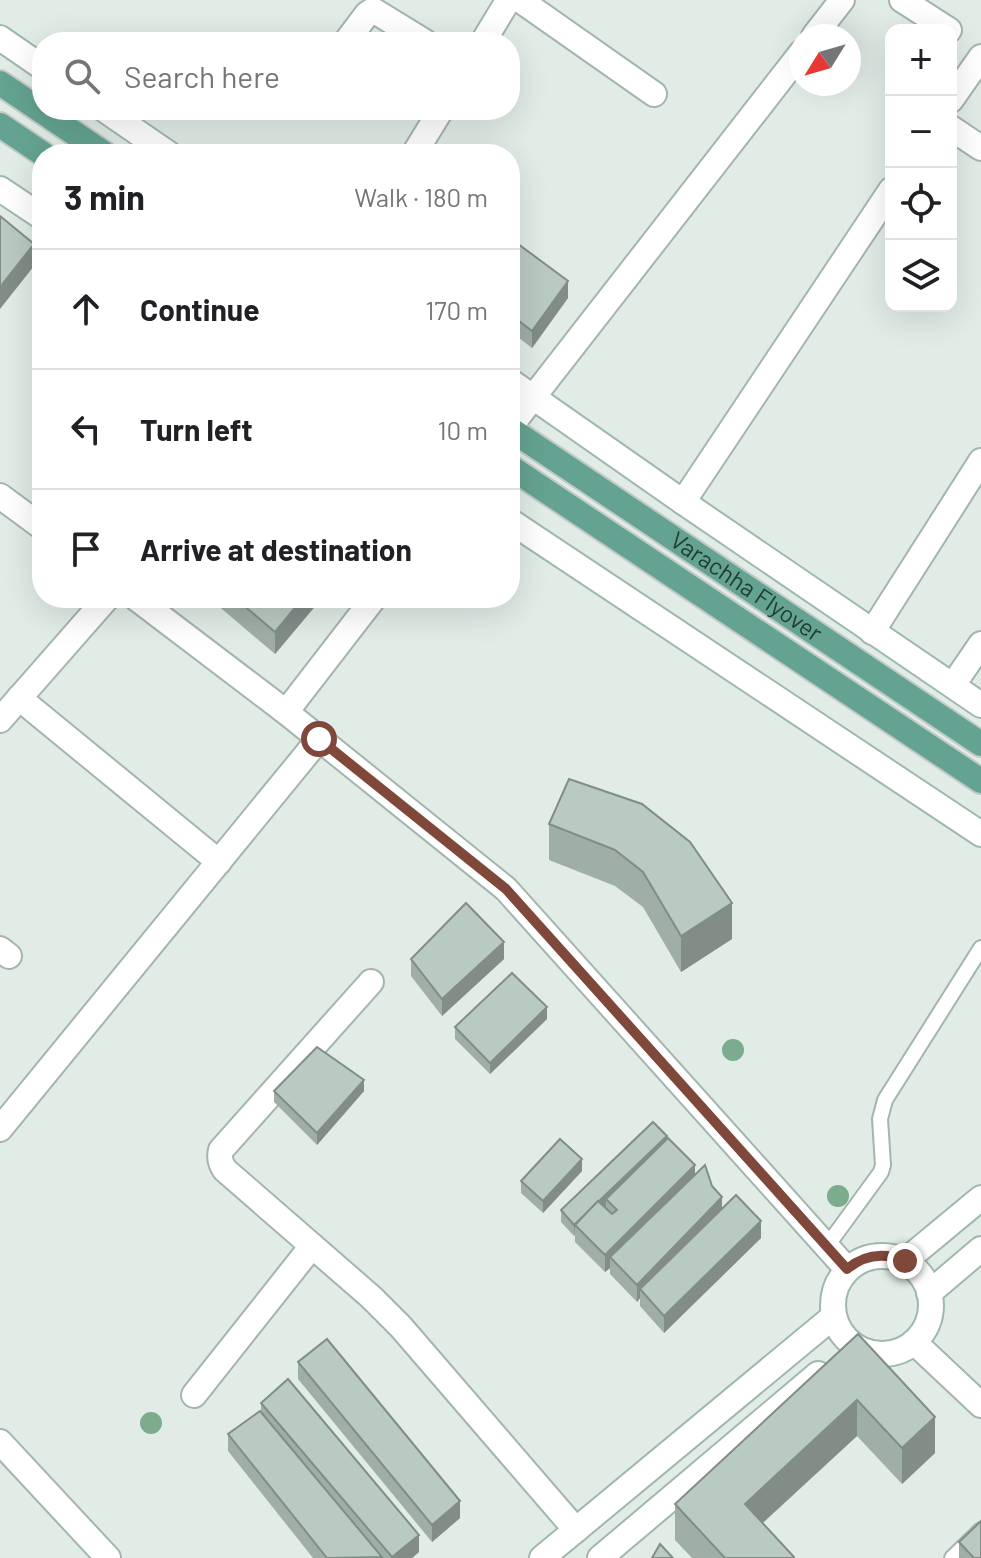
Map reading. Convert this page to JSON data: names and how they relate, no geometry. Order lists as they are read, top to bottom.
{
  "streets": {
    "main road": ["Varachha Flyover"]
  },
  "north": "bottom left",
  "page": {
    "map_buttons": ["+", "−"],
    "search": "Search here",
    "heading": ["3 min", "Walk · 180 m"],
    "list": [
      ["Continue", "170 m"],
      ["Turn left", "10 m"],
      "Arrive at destination"
    ]
  }
}
